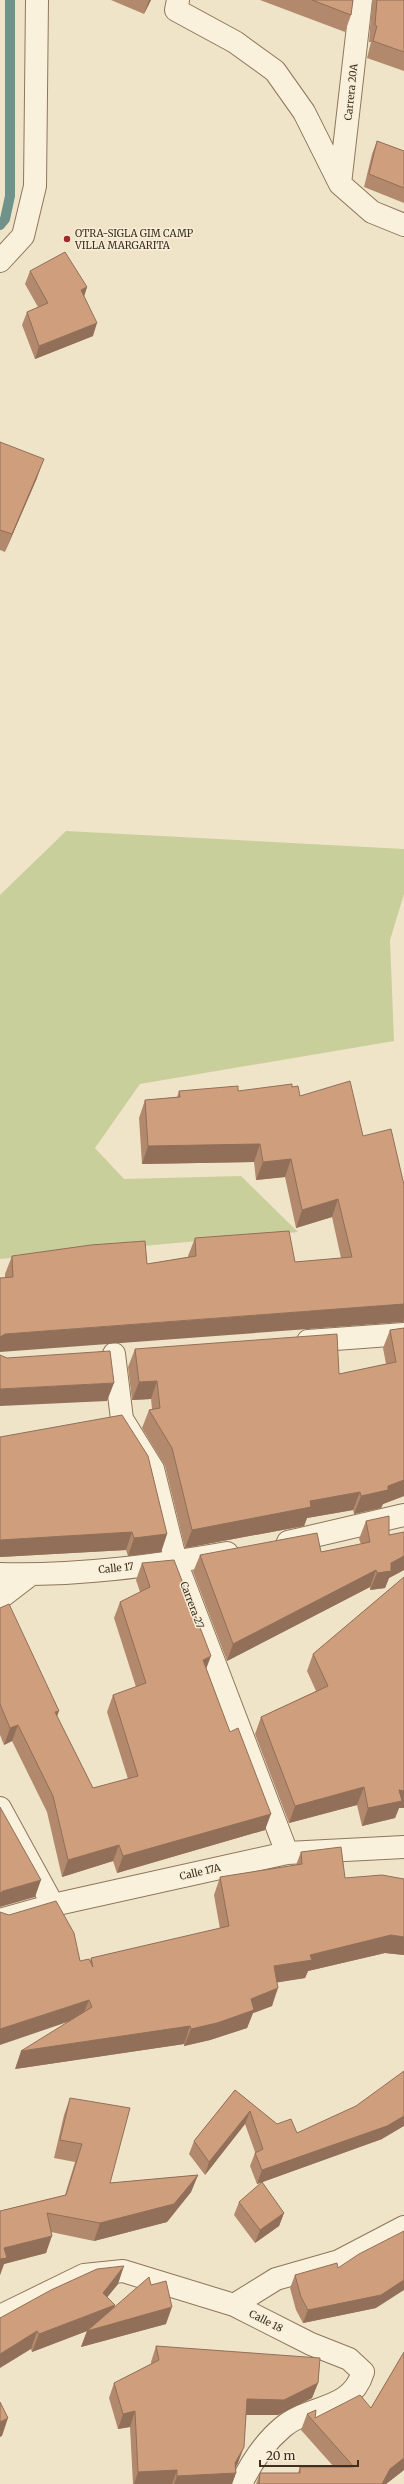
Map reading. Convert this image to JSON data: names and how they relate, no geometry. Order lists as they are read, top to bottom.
{
  "streets": {
    "street": [
      "Carrera 20A",
      "Calle 17",
      "Carrera 27",
      "Calle 17A",
      "Calle 18"
    ]
  },
  "crossings": [
    ["Calle 17", "Carrera 27"],
    ["Carrera 27", "Calle 17A"]
  ],
  "places": ["OTRA-SIGLA GIM CAMP VILLA MARGARITA"],
  "scale_bar": "20 m"
}
